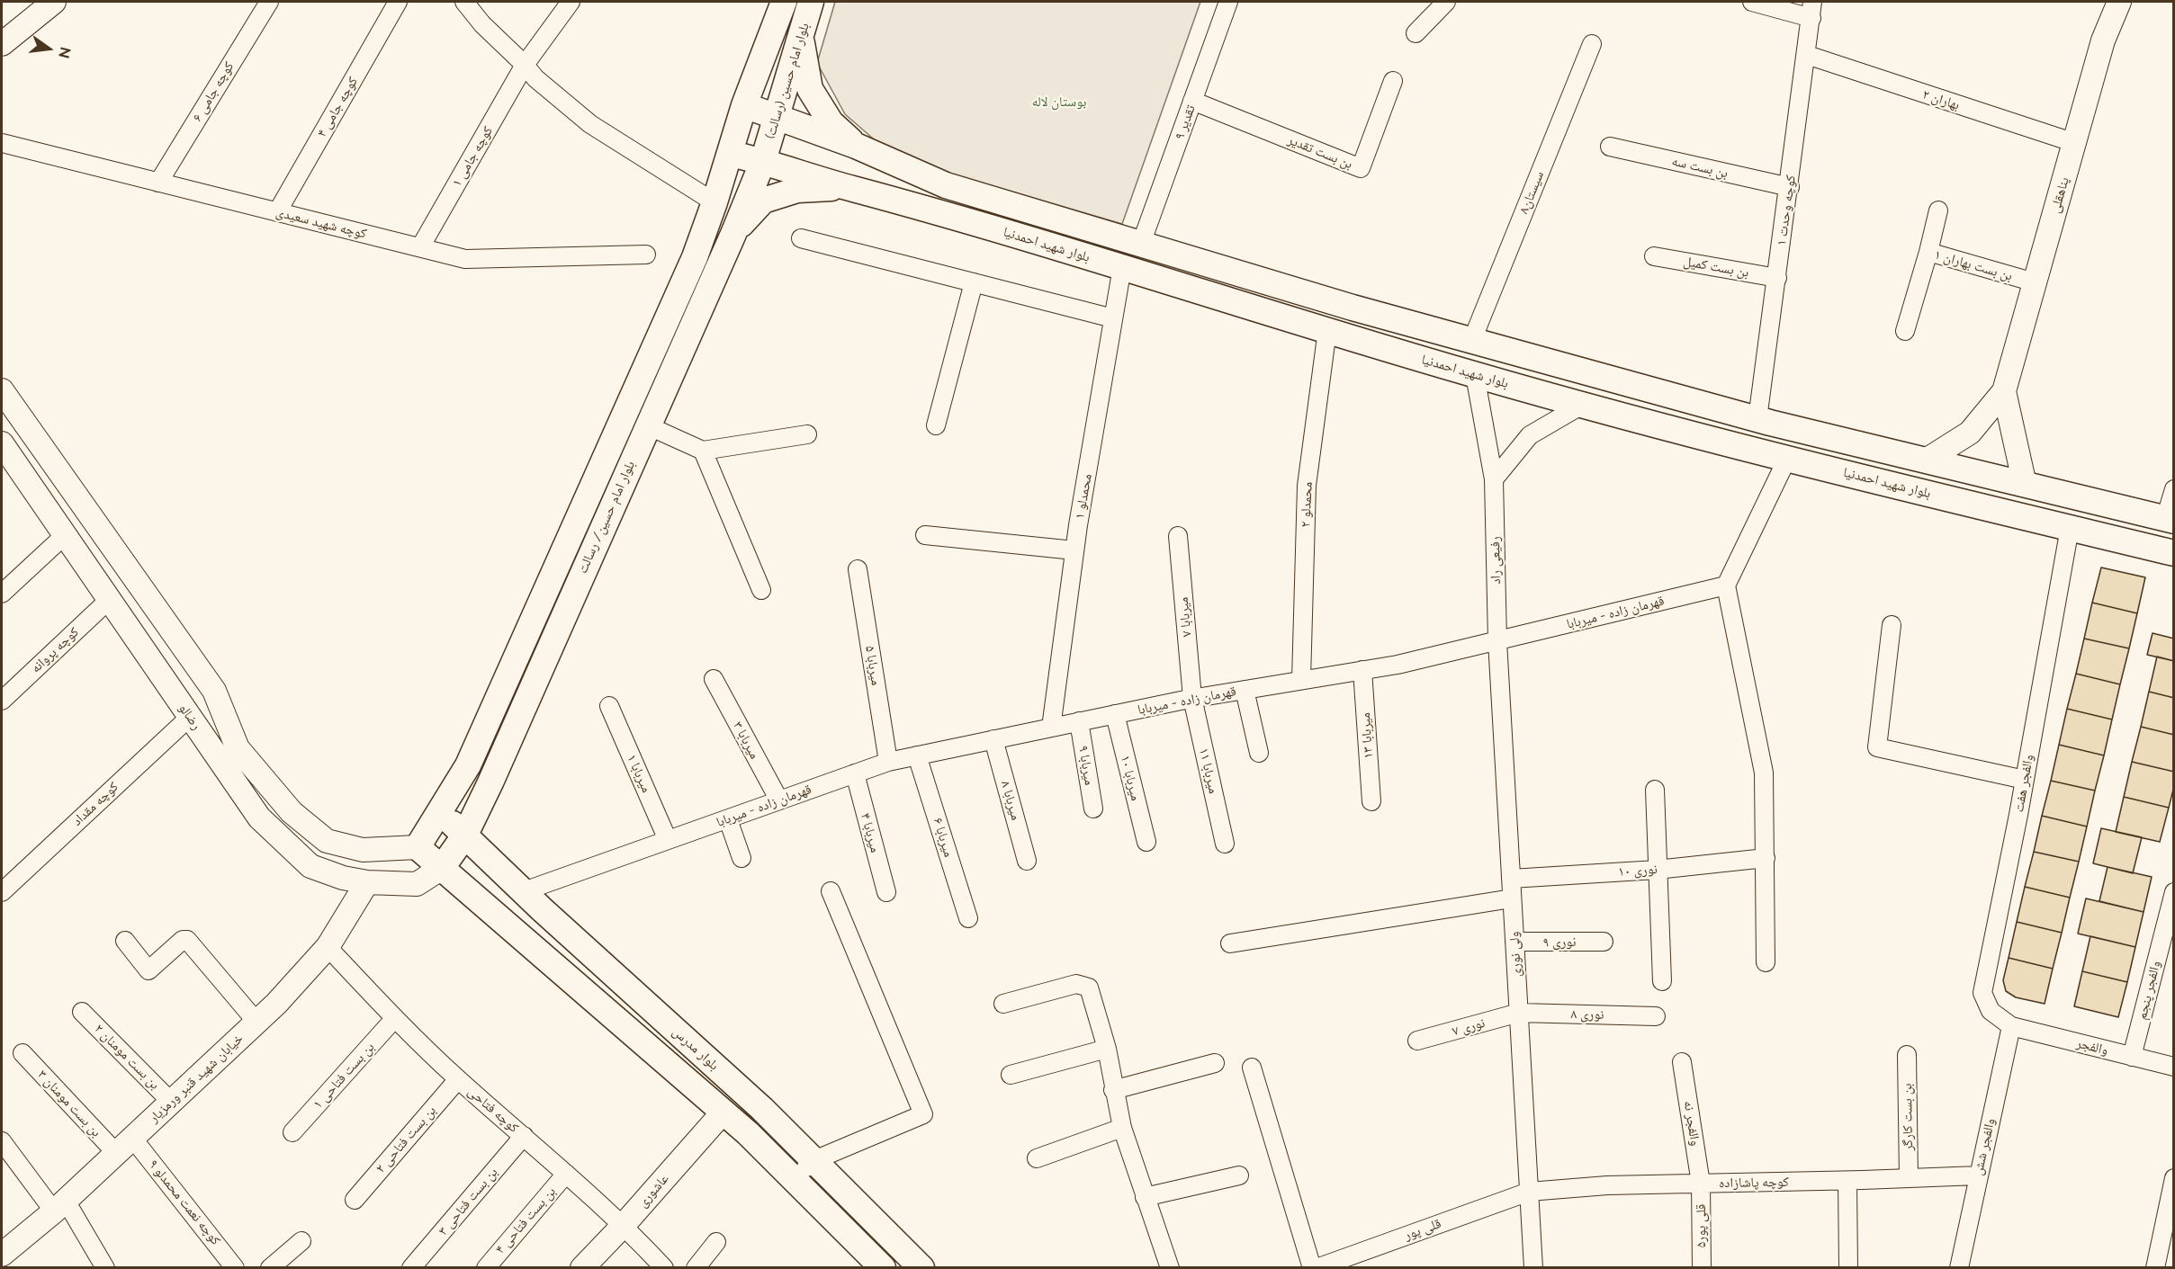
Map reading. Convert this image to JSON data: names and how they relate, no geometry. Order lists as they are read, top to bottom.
{
  "streets": {
    "main road": [
      "بلوار امام حسین (رسالت)",
      "بلوار شهید احمدنیا",
      "بلوار امام حسین/ رسالت",
      "بلوار مدرس"
    ],
    "street": [
      "کوچه جامی ۶",
      "بهاران ۲",
      "کوچه جامی ۴",
      "۹ تقدیر",
      "بن بست تقدیر",
      "کوچه جامی ۱",
      "بن بست سه",
      "سیستان۸",
      "پناهقلی",
      "کوچه وحدت ۱",
      "کوچه شهید سعیدی",
      "بن بست بهاران ۱",
      "بن بست کمیل",
      "محمدلو ۱",
      "محمدلو ۲",
      "رفیعی راد",
      "قهرمان زاده - میربابا",
      "میربابا ۷",
      "کوچه پروانه",
      "میربابا ۵",
      "رضالو",
      "میربابا ۱۳",
      "میربابا ۳",
      "میربابا ۹",
      "میربابا ۱۱",
      "میربابا ۱",
      "میربابا ۱۰",
      "والفجر هفت",
      "میربابا ۸",
      "کوچه مقداد",
      "میربابا ۴",
      "میربابا ۶",
      "نوری ۱۰",
      "نوری ۹",
      "ولی نوری",
      "والفجر پنجم",
      "نوری ۸",
      "نوری ۷",
      "والفجر",
      "۲ بن بست مومنان",
      "بن بست فتاحی ۱",
      "خیابان شهید قنبر ورمزیار",
      "۳ بن بست مومنان",
      "کوچه فتاحی",
      "بن بست کارگر",
      "والفجر نه",
      "بن بست فتاحی ۲",
      "والفجر شش",
      "کوچه پاشازاده",
      "عاشوری",
      "بن بست فتاحی ۳",
      "کوچه نعمت محمدلو ۹",
      "بن بست فتاحی ۴",
      "قلی پور۵",
      "قلی پور"
    ]
  },
  "crossings": [
    ["بلوار امام حسین (رسالت)", "بلوار شهید احمدنیا"],
    ["بلوار امام حسین (رسالت)", "بلوار امام حسین/ رسالت"],
    ["کوچه جامی ۶", "کوچه شهید سعیدی"],
    ["بهاران ۲", "پناهقلی"],
    ["بهاران ۲", "کوچه وحدت ۱"],
    ["کوچه جامی ۴", "کوچه شهید سعیدی"],
    ["۹ تقدیر", "بن بست تقدیر"],
    ["۹ تقدیر", "بلوار شهید احمدنیا"],
    ["کوچه جامی ۱", "کوچه شهید سعیدی"],
    ["بن بست سه", "کوچه وحدت ۱"],
    ["سیستان۸", "بلوار شهید احمدنیا"],
    ["پناهقلی", "بلوار شهید احمدنیا"],
    ["پناهقلی", "بن بست بهاران ۱"],
    ["کوچه وحدت ۱", "بلوار شهید احمدنیا"],
    ["کوچه وحدت ۱", "بن بست کمیل"],
    ["بلوار شهید احمدنیا", "محمدلو ۱"],
    ["بلوار شهید احمدنیا", "محمدلو ۲"],
    ["بلوار شهید احمدنیا", "بلوار امام حسین/ رسالت"],
    ["بلوار شهید احمدنیا", "رفیعی راد"],
    ["بلوار شهید احمدنیا", "والفجر هفت"],
    ["محمدلو ۱", "قهرمان زاده - میربابا"],
    ["محمدلو ۲", "قهرمان زاده - میربابا"],
    ["بلوار امام حسین/ رسالت", "رضالو"],
    ["بلوار امام حسین/ رسالت", "بلوار مدرس"],
    ["رفیعی راد", "قهرمان زاده - میربابا"],
    ["رفیعی راد", "ولی نوری"],
    ["قهرمان زاده - میربابا", "میربابا ۷"],
    ["قهرمان زاده - میربابا", "میربابا ۵"],
    ["قهرمان زاده - میربابا", "میربابا ۱۳"],
    ["قهرمان زاده - میربابا", "میربابا ۳"],
    ["قهرمان زاده - میربابا", "میربابا ۹"],
    ["قهرمان زاده - میربابا", "میربابا ۱۱"],
    ["قهرمان زاده - میربابا", "میربابا ۱"],
    ["قهرمان زاده - میربابا", "میربابا ۱۰"],
    ["قهرمان زاده - میربابا", "میربابا ۸"],
    ["قهرمان زاده - میربابا", "میربابا ۴"],
    ["قهرمان زاده - میربابا", "میربابا ۶"],
    ["قهرمان زاده - میربابا", "ولی نوری"],
    ["قهرمان زاده - میربابا", "بلوار مدرس"],
    ["میربابا ۷", "میربابا ۱۱"],
    ["کوچه پروانه", "رضالو"],
    ["رضالو", "کوچه مقداد"],
    ["رضالو", "خیابان شهید قنبر ورمزیار"],
    ["والفجر هفت", "والفجر"],
    ["والفجر هفت", "والفجر شش"],
    ["نوری ۱۰", "ولی نوری"],
    ["نوری ۹", "ولی نوری"],
    ["ولی نوری", "نوری ۸"],
    ["ولی نوری", "نوری ۷"],
    ["ولی نوری", "کوچه پاشازاده"],
    ["ولی نوری", "قلی پور"],
    ["والفجر پنجم", "والفجر"],
    ["نوری ۸", "نوری ۷"],
    ["والفجر", "والفجر شش"],
    ["۲ بن بست مومنان", "خیابان شهید قنبر ورمزیار"],
    ["بن بست فتاحی ۱", "کوچه فتاحی"],
    ["خیابان شهید قنبر ورمزیار", "۳ بن بست مومنان"],
    ["خیابان شهید قنبر ورمزیار", "کوچه فتاحی"],
    ["خیابان شهید قنبر ورمزیار", "کوچه نعمت محمدلو ۹"],
    ["کوچه فتاحی", "بن بست فتاحی ۲"],
    ["کوچه فتاحی", "عاشوری"],
    ["کوچه فتاحی", "بن بست فتاحی ۳"],
    ["کوچه فتاحی", "بن بست فتاحی ۴"],
    ["بن بست کارگر", "کوچه پاشازاده"],
    ["والفجر نه", "کوچه پاشازاده"],
    ["والفجر نه", "قلی پور۵"],
    ["والفجر شش", "کوچه پاشازاده"],
    ["کوچه پاشازاده", "قلی پور۵"],
    ["کوچه پاشازاده", "قلی پور"]
  ],
  "parks": ["بوستان لاله"],
  "north": "right"
}
